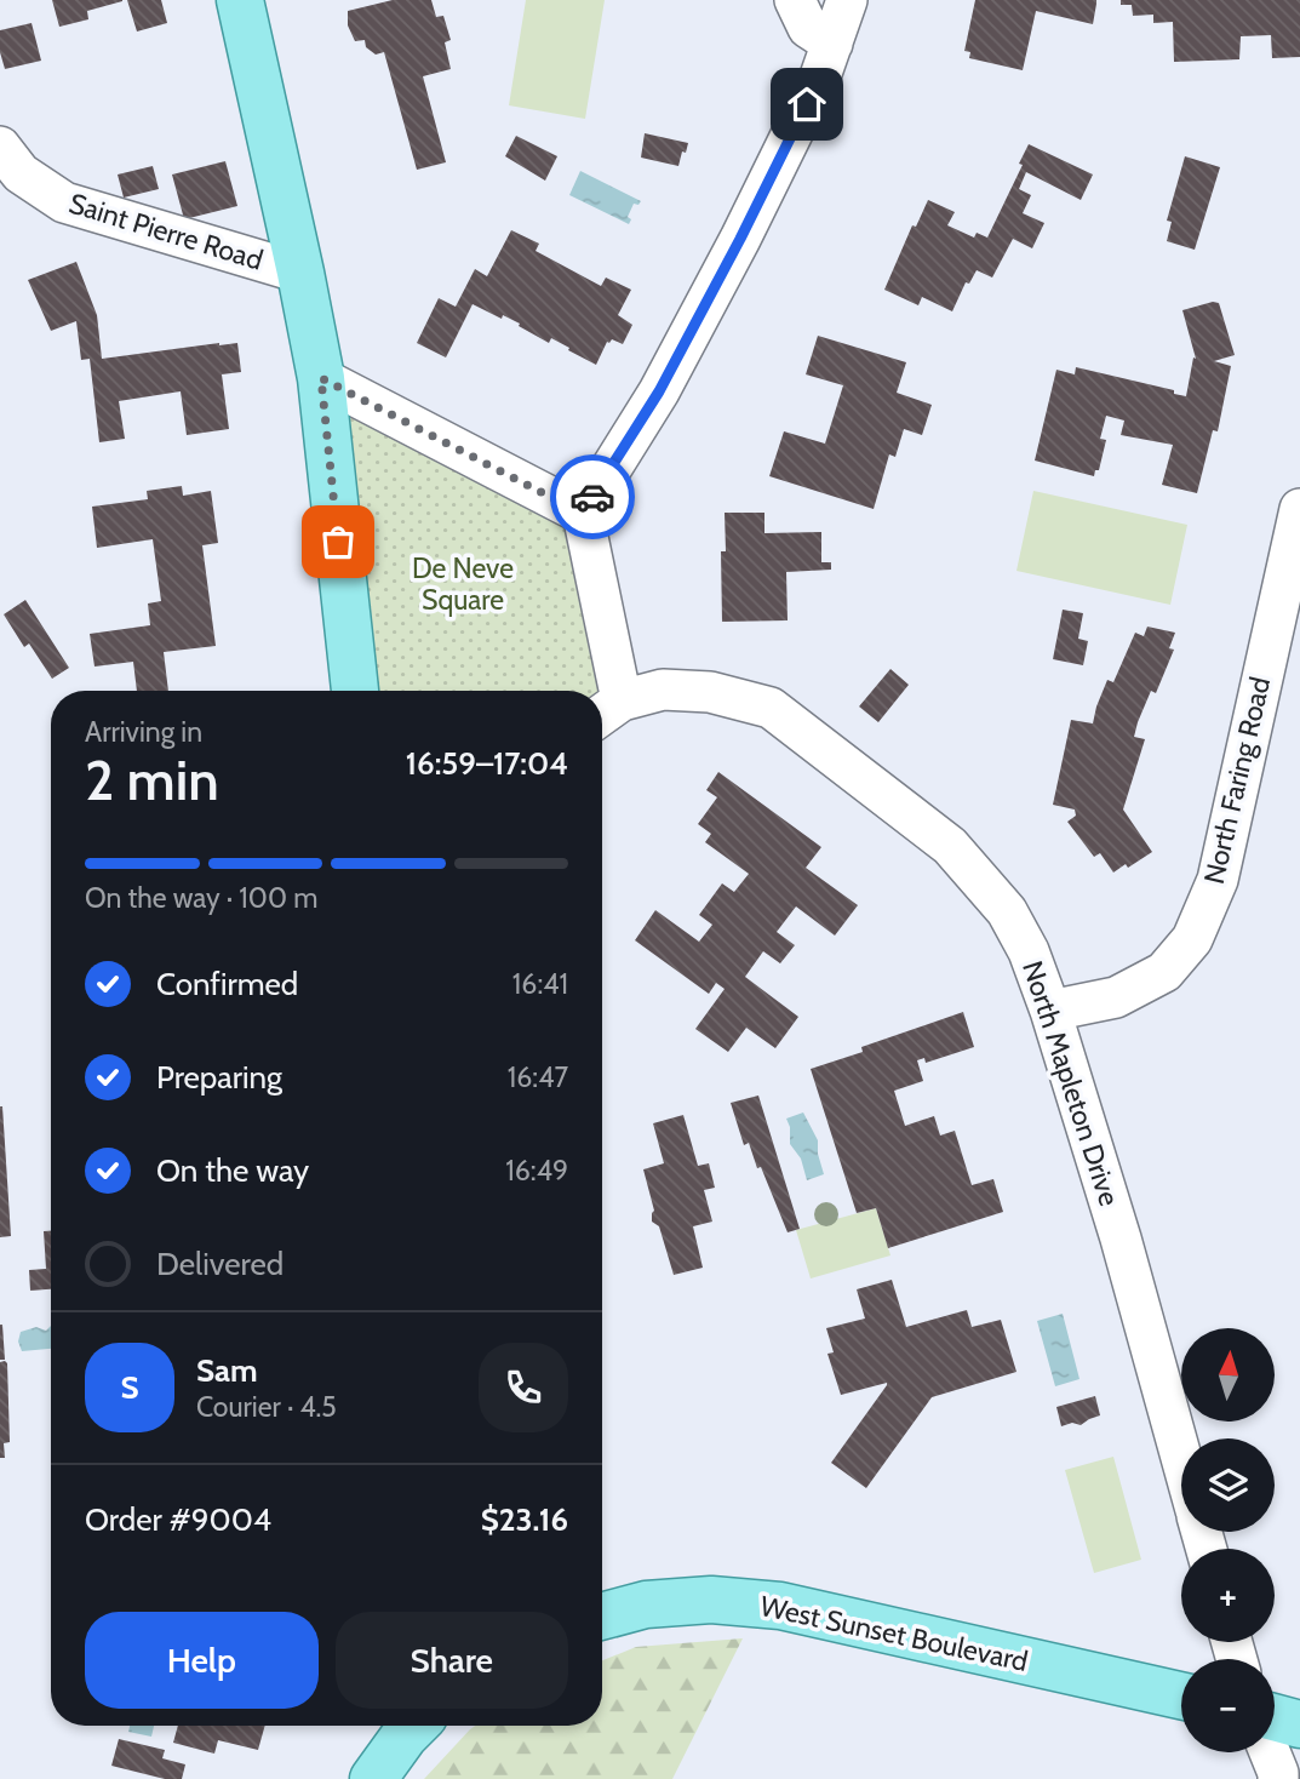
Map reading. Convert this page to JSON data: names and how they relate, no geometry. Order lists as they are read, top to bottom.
{
  "streets": {
    "main road": ["West Sunset Boulevard"],
    "street": ["Saint Pierre Road", "North Faring Road", "North Mapleton Drive"]
  },
  "crossings": [
    ["North Faring Road", "North Mapleton Drive"]
  ],
  "parks": ["De Neve Square"],
  "north": "top",
  "page": {
    "heading": ["2 min", "Arriving in", "16:59–17:04"],
    "panel": [
      "Sam",
      "Courier · 4.5",
      "Order #9004",
      "$23.16"
    ],
    "bar": "On the way · 100 m",
    "list": [
      ["Confirmed", "16:41"],
      ["Preparing", "16:47"],
      ["On the way", "16:49"],
      "Delivered"
    ],
    "map_buttons": ["+", "−"],
    "round": "S",
    "buttons": ["Help", "Share"]
  }
}
